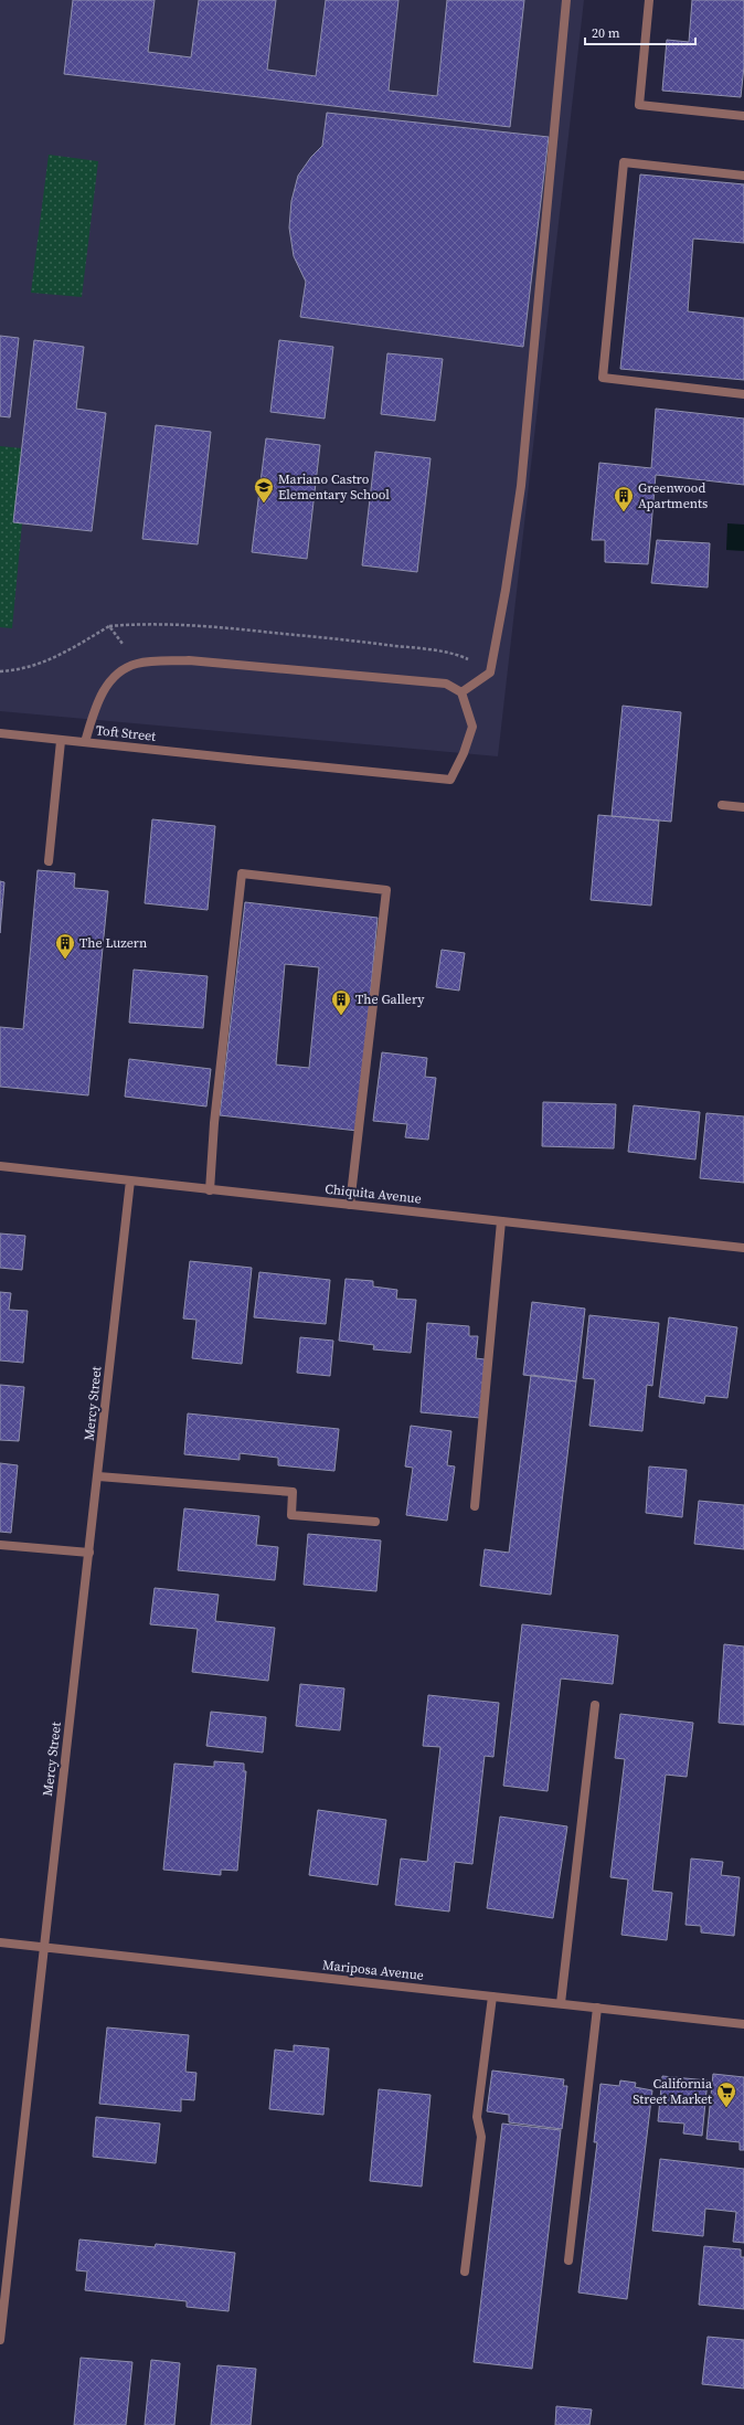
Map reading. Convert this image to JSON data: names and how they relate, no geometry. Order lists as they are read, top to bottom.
{
  "streets": {
    "street": [
      "Toft Street",
      "Chiquita Avenue",
      "Mercy Street",
      "Mariposa Avenue"
    ]
  },
  "crossings": [
    ["Chiquita Avenue", "Mercy Street"],
    ["Mercy Street", "Mariposa Avenue"]
  ],
  "places": {
    "school or university": ["Mariano Castro Elementary School"],
    "building": ["Greenwood Apartments", "The Luzern", "The Gallery"],
    "supermarket": ["California Street Market"]
  },
  "scale_bar": "20 m"
}
